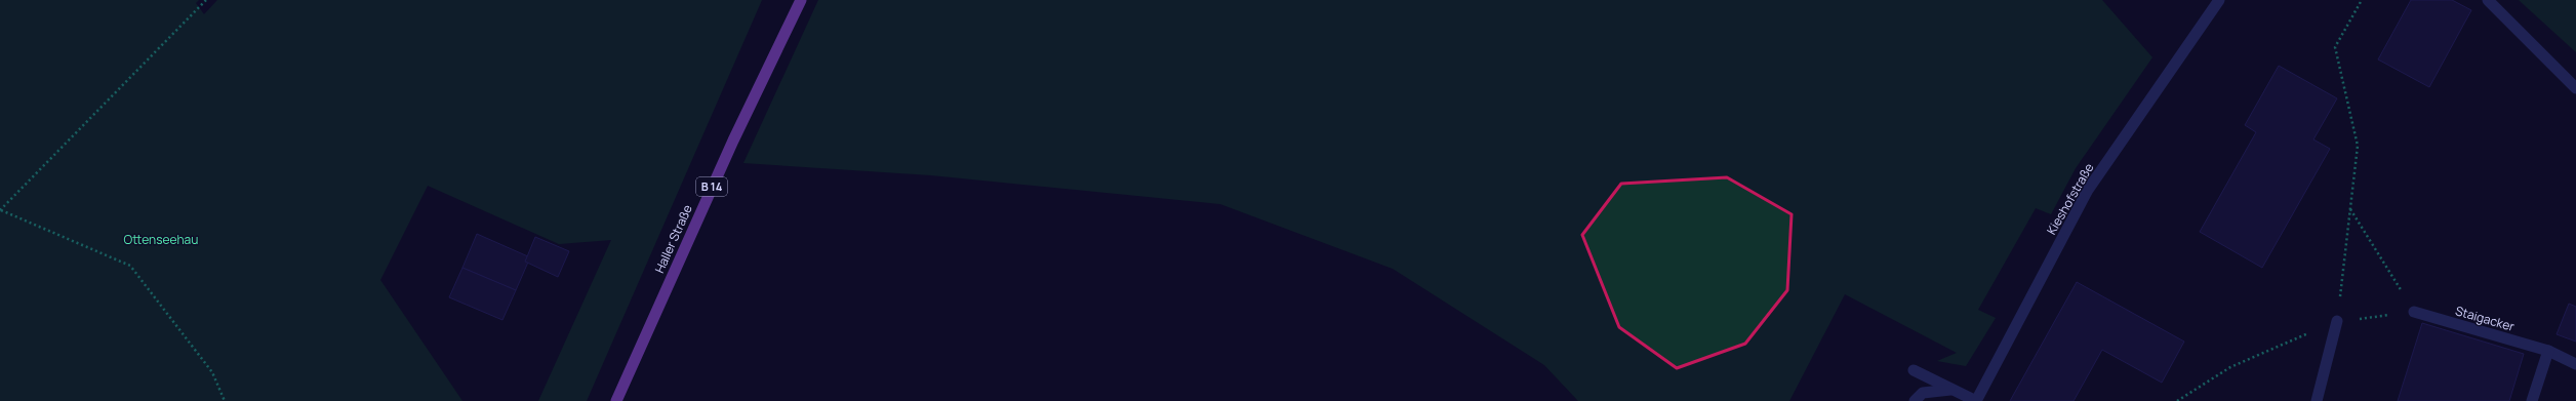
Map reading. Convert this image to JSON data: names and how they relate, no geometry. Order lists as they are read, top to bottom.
{
  "streets": {
    "main road": ["B 14", "Haller Straße"],
    "street": ["Kieshofstraße", "Staigacker"]
  },
  "parks": ["Ottenseehau"]
}
